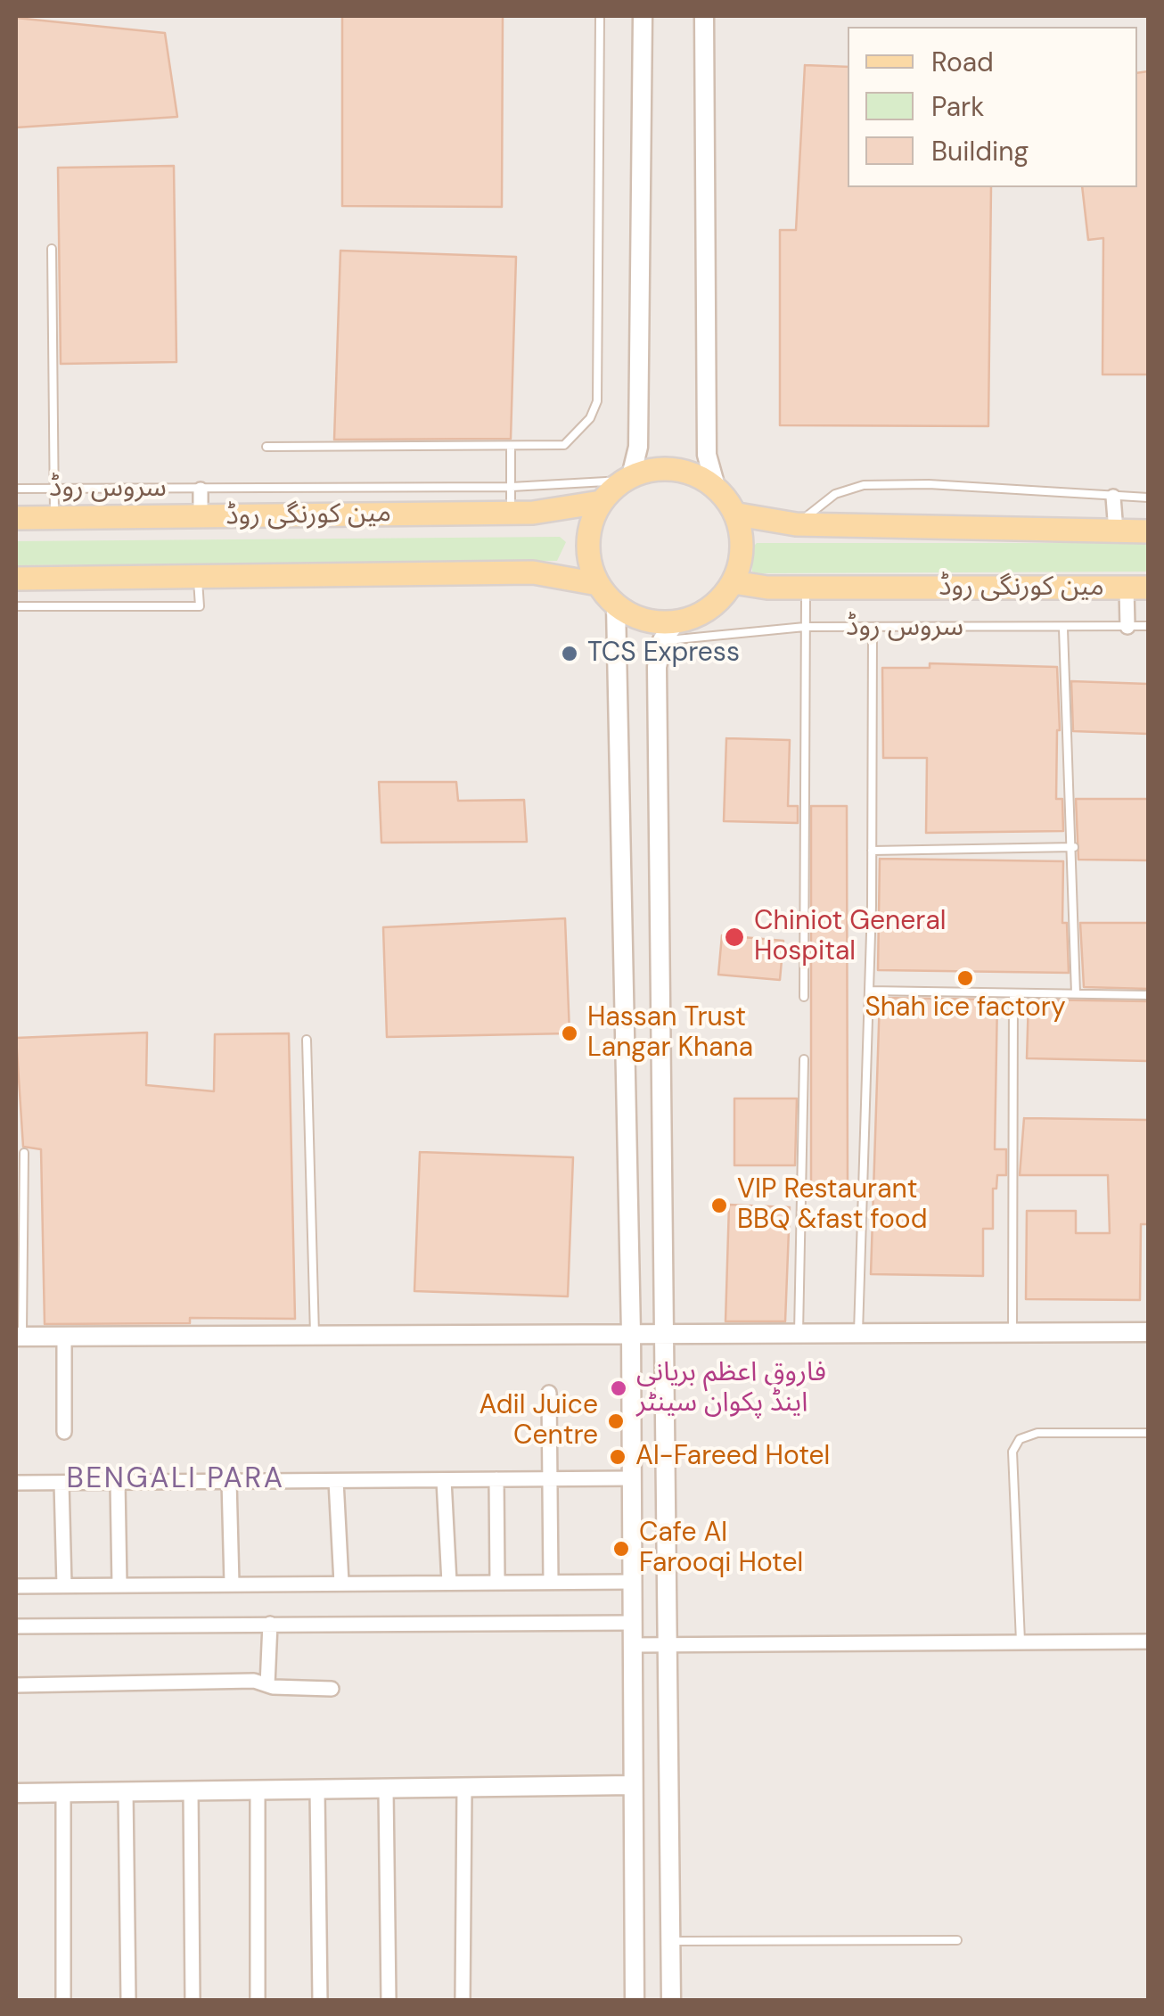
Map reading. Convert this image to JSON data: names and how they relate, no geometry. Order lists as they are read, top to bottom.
{
  "streets": {
    "main road": ["مین کورنگی روڈ"],
    "street": ["سروس روڈ"]
  },
  "crossings": [
    ["سروس روڈ", "مین کورنگی روڈ"]
  ],
  "districts": ["BENGALI PARA"],
  "places": [
    "TCS Express",
    "Chiniot General Hospital",
    "Shah ice factory",
    "Hassan Trust Langar Khana",
    "VIP Restaurant BBQ &fast food",
    "فاروق اعظم بریانی اینڈ پکوان سینٹر",
    "Adil Juice Centre",
    "Al-Fareed Hotel",
    "Cafe Al Farooqi Hotel"
  ],
  "legend": ["Road", "Park", "Building"]
}
